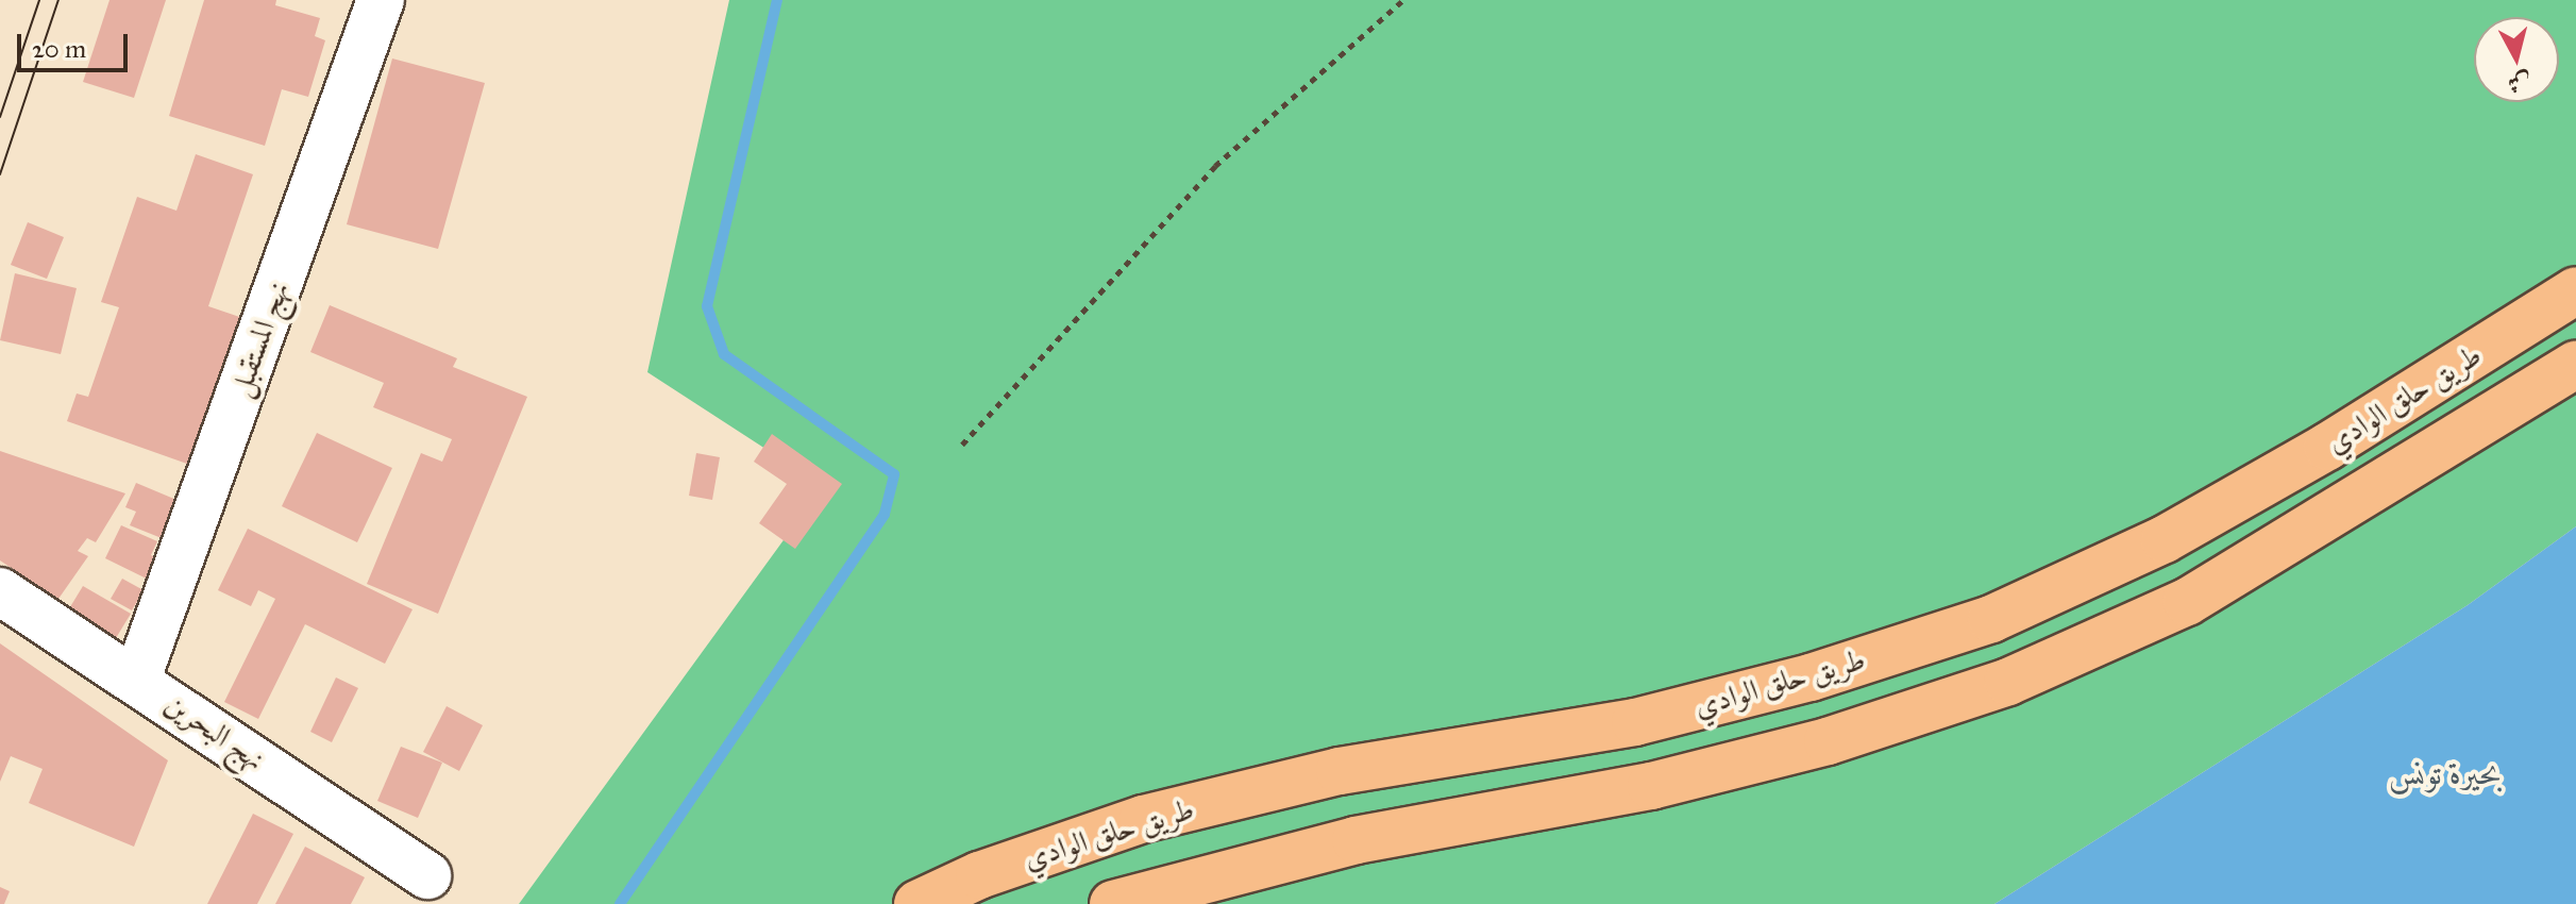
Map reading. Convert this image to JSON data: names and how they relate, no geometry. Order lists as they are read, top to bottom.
{
  "streets": {
    "highway": ["طريق حلق الوادي"],
    "street": ["نهج المستقبل", "نهج البحرين"]
  },
  "crossings": [
    ["نهج المستقبل", "نهج البحرين"]
  ],
  "water": ["بحيرة تونس"],
  "scale_bar": "20 m",
  "north": "bottom"
}
